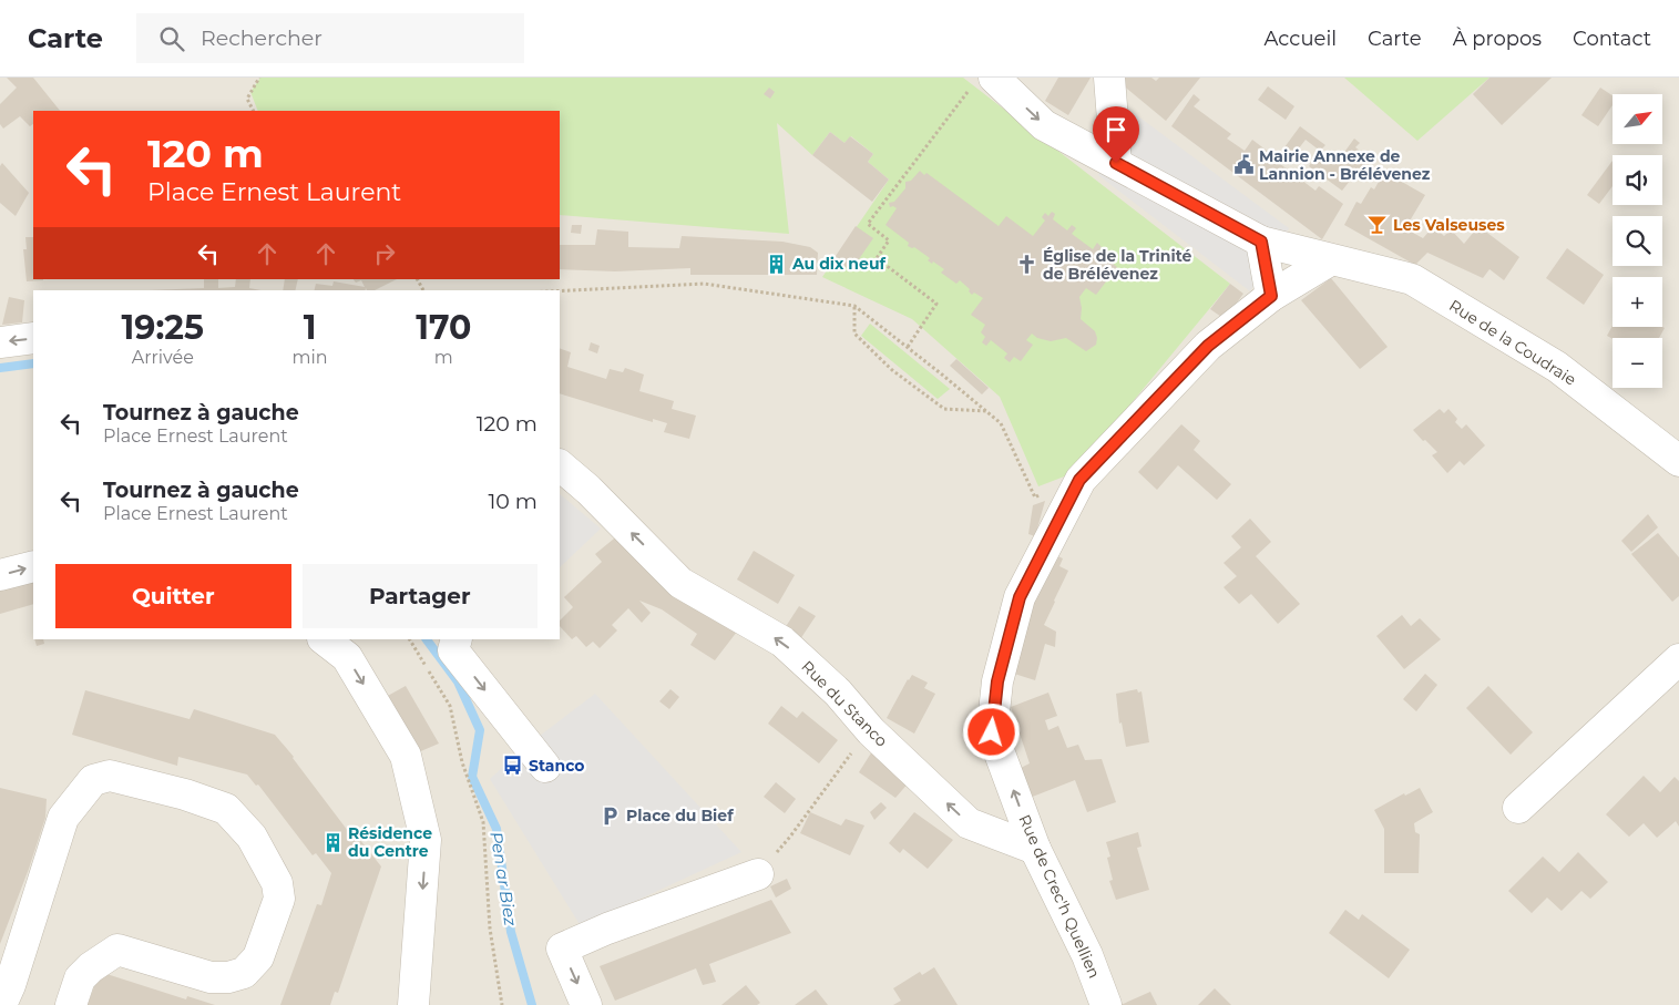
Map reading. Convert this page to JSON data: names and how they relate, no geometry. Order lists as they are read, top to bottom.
{
  "streets": {
    "street": ["Rue de la Coudraie", "Rue du Stanco", "Rue de Crec'h Quellien"]
  },
  "crossings": [
    ["Rue de la Coudraie", "Rue de Crec'h Quellien"],
    ["Rue du Stanco", "Rue de Crec'h Quellien"]
  ],
  "one_way": ["Rue du Stanco", "Rue de Crec'h Quellien"],
  "water": ["Pen ar Biez"],
  "places": {
    "public building": ["Mairie Annexe de Lannion - Brélévenez"],
    "bar": ["Les Valseuses"],
    "building": ["Au dix neuf", "Résidence du Centre"],
    "church": ["Église de la Trinité de Brélévenez"],
    "bus stop": ["Stanco"],
    "parking": ["Place du Bief"]
  },
  "north": "top right",
  "page": {
    "header": "Carte",
    "search": "Rechercher",
    "nav": [
      "Accueil",
      "Carte",
      "À propos",
      "Contact"
    ],
    "map_buttons": ["+", "−"],
    "turn": ["120 m", "Place Ernest Laurent"],
    "eta": [
      "19:25",
      "Arrivée",
      "1",
      "min",
      "170",
      "m"
    ],
    "list": [
      {
        "name": "Tournez à gauche",
        "note": "Place Ernest Laurent",
        "value": "120 m"
      },
      {
        "name": "Tournez à gauche",
        "note": "Place Ernest Laurent",
        "value": "10 m"
      }
    ],
    "buttons": ["Quitter", "Partager"]
  }
}
